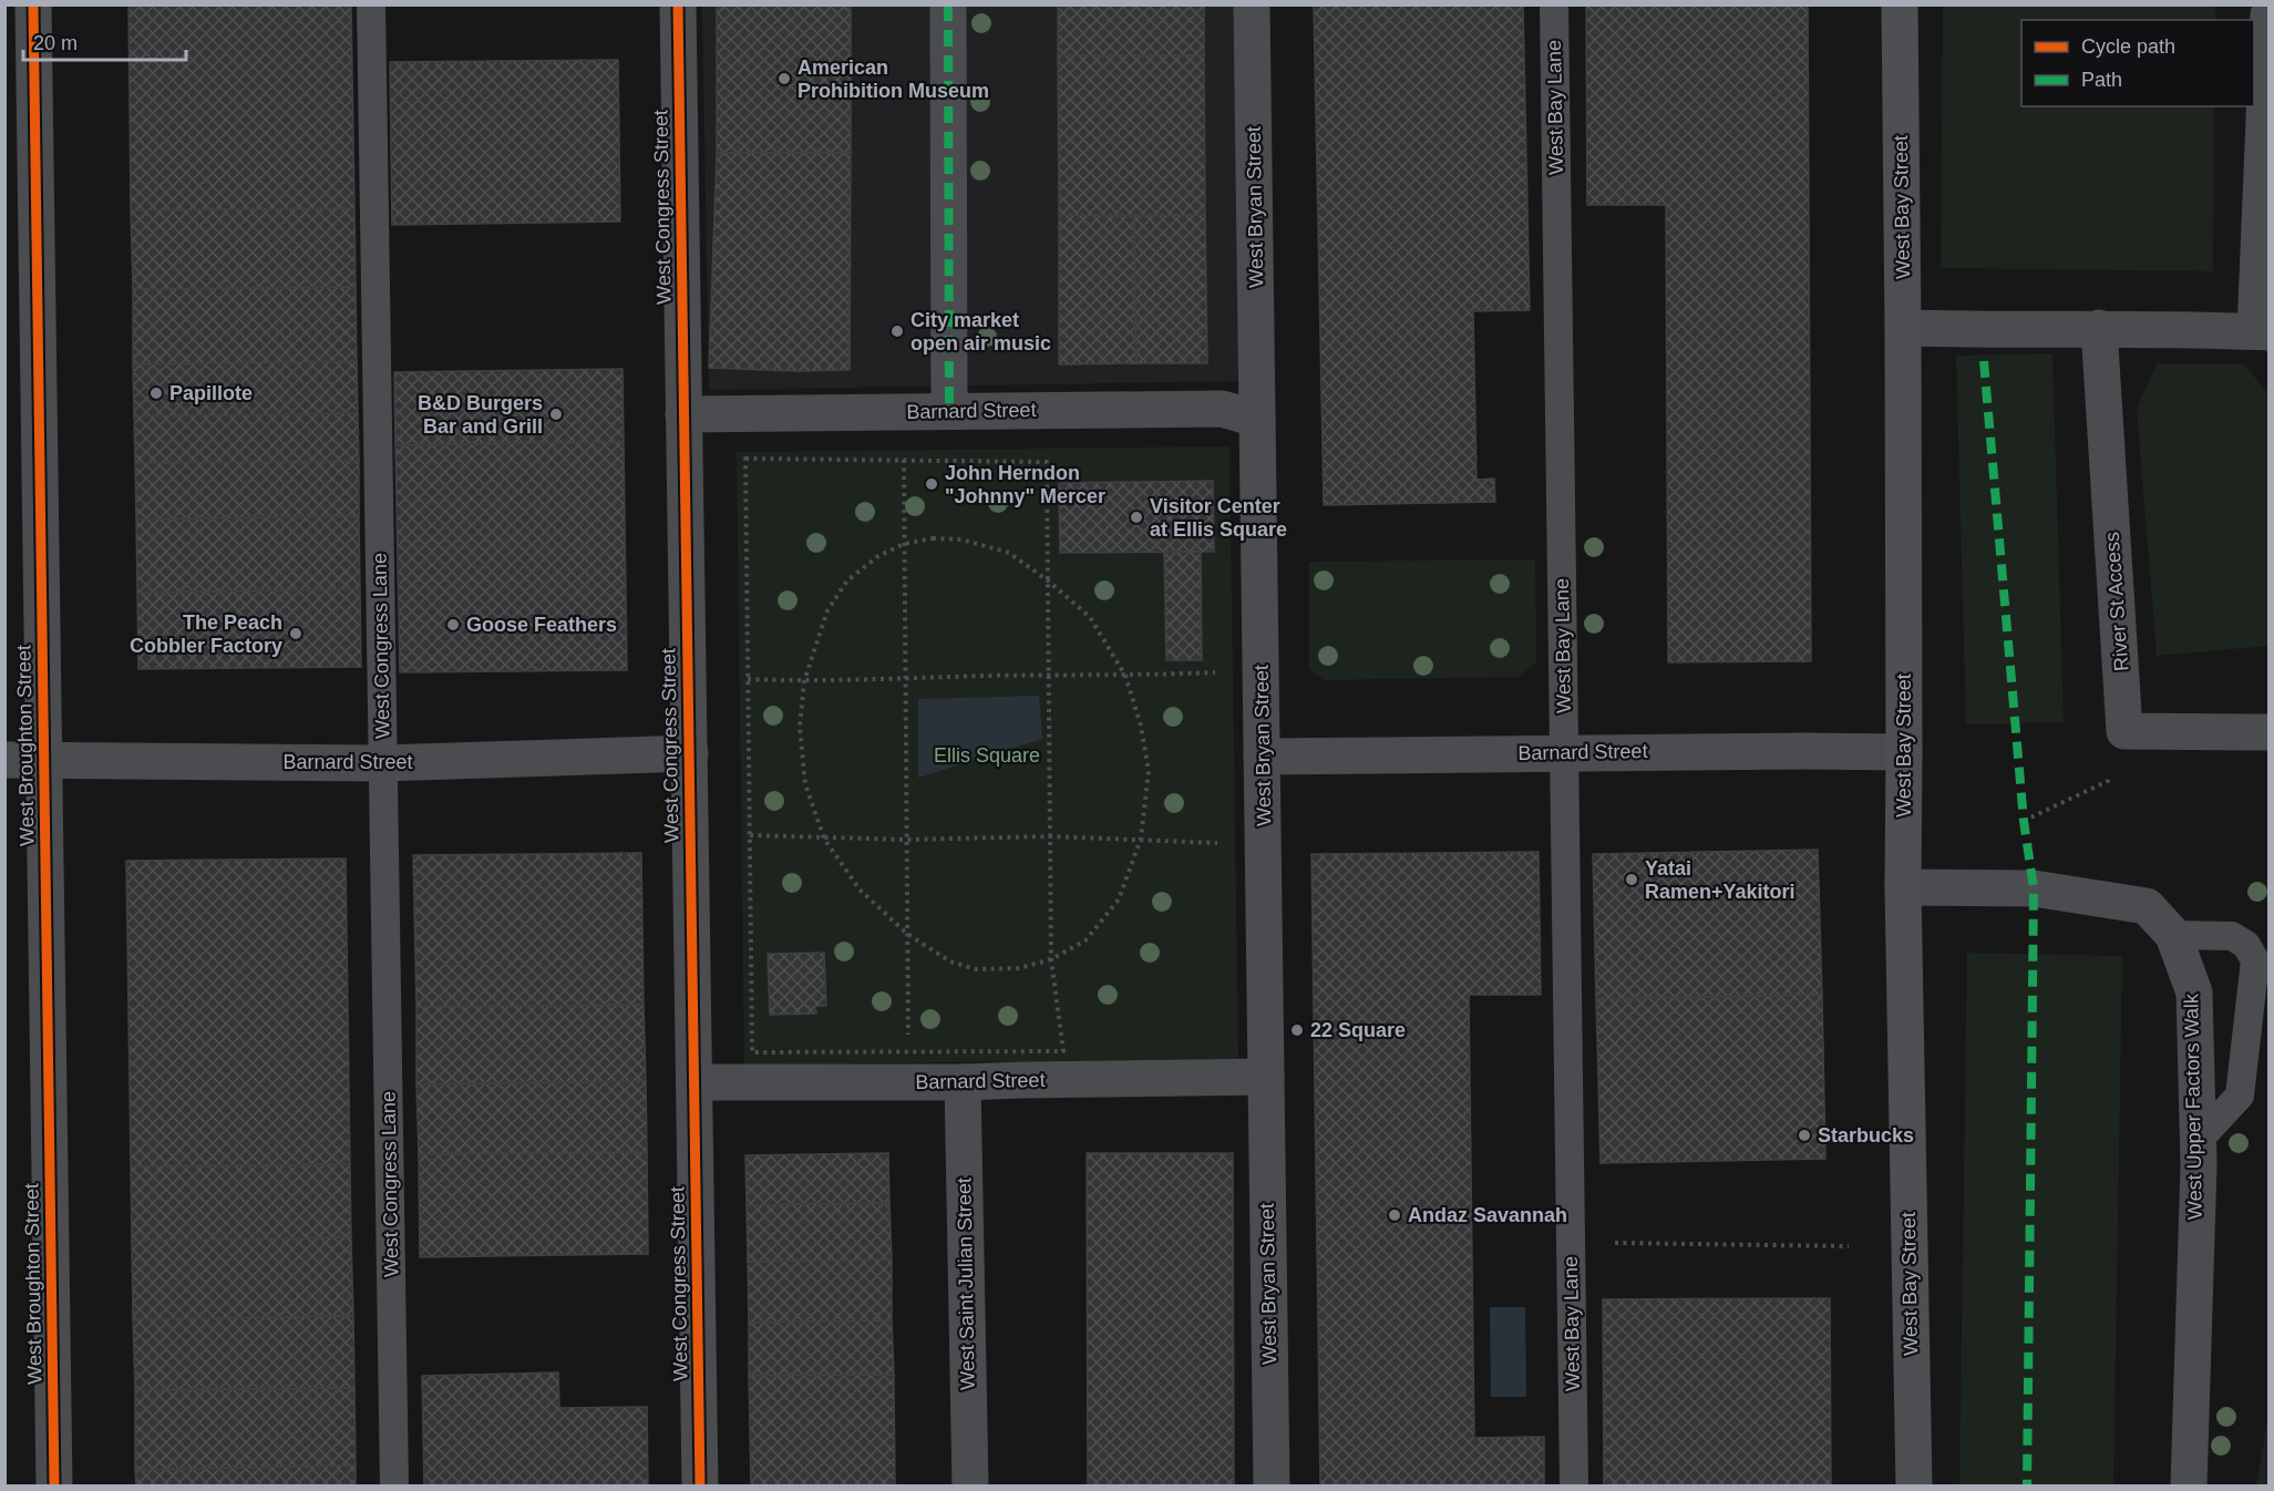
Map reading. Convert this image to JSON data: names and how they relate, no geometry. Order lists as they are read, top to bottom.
{
  "streets": {
    "main road": ["West Bay Street"],
    "street": [
      "West Congress Street",
      "West Bryan Street",
      "Barnard Street",
      "River St Access",
      "West Broughton Street",
      "West Upper Factors Walk",
      "West Saint Julian Street"
    ],
    "lane": ["West Bay Lane", "West Congress Lane"]
  },
  "crossings": [
    ["West Bay Lane", "Barnard Street"],
    ["West Congress Street", "Barnard Street"],
    ["West Bryan Street", "Barnard Street"],
    ["West Bay Street", "Barnard Street"],
    ["West Bay Street", "West Upper Factors Walk"],
    ["Barnard Street", "West Congress Lane"],
    ["Barnard Street", "West Broughton Street"],
    ["Barnard Street", "West Saint Julian Street"]
  ],
  "parks": ["Ellis Square"],
  "places": [
    "American Prohibition Museum",
    "City market open air music",
    "Papillote",
    "B&D Burgers Bar and Grill",
    "John Herndon \"Johnny\" Mercer",
    "Visitor Center at Ellis Square",
    "Goose Feathers",
    "The Peach Cobbler Factory",
    "Yatai Ramen+Yakitori",
    "22 Square",
    "Starbucks",
    "Andaz Savannah"
  ],
  "legend": ["Cycle path", "Path"],
  "scale_bar": "20 m"
}
